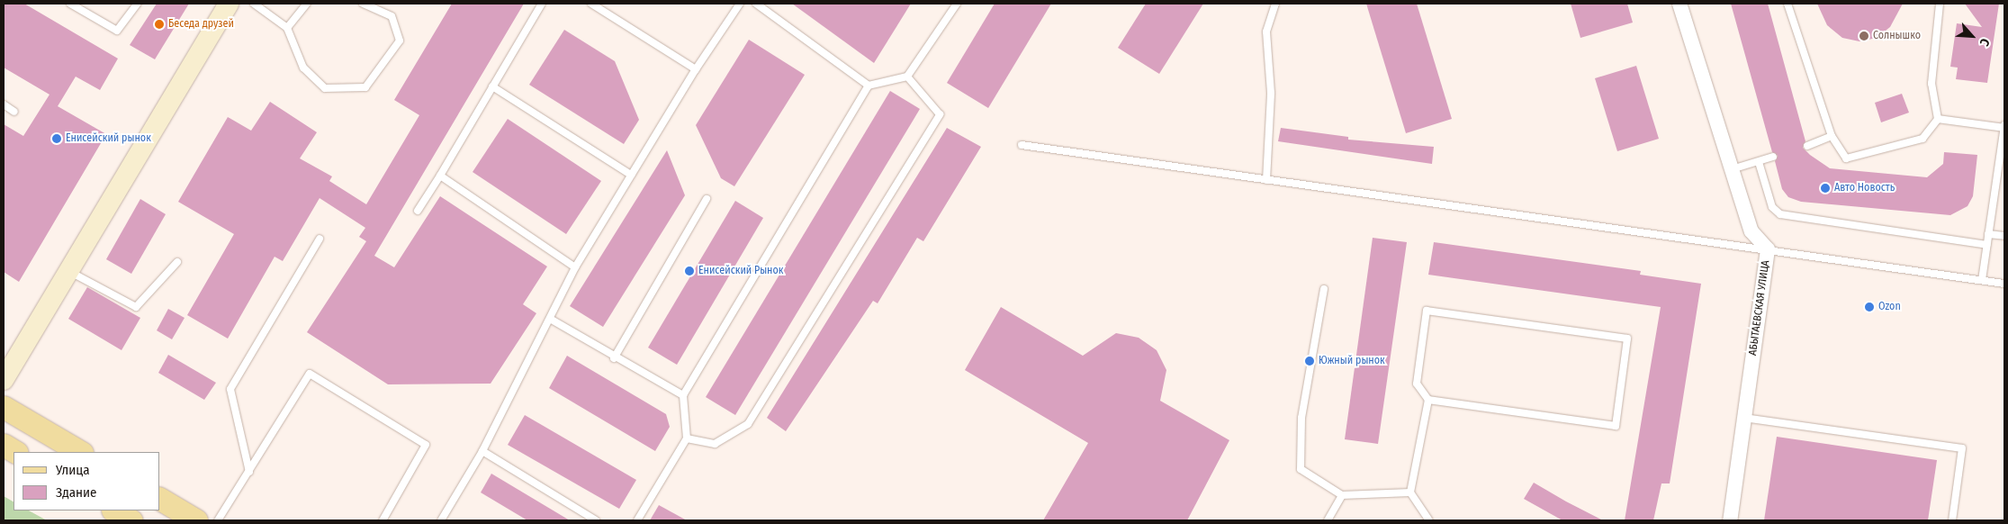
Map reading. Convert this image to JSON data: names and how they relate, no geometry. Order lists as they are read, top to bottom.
{
  "streets": {
    "street": ["АБЫТАЕВСКАЯ УЛИЦА"]
  },
  "places": [
    "Беседа друзей",
    "Солнышко",
    "Енисейский рынок",
    "Авто Новость",
    "Енисейский Рынок",
    "Ozon",
    "Южный рынок"
  ],
  "legend": ["Улица", "Здание"],
  "north": "bottom right"
}
